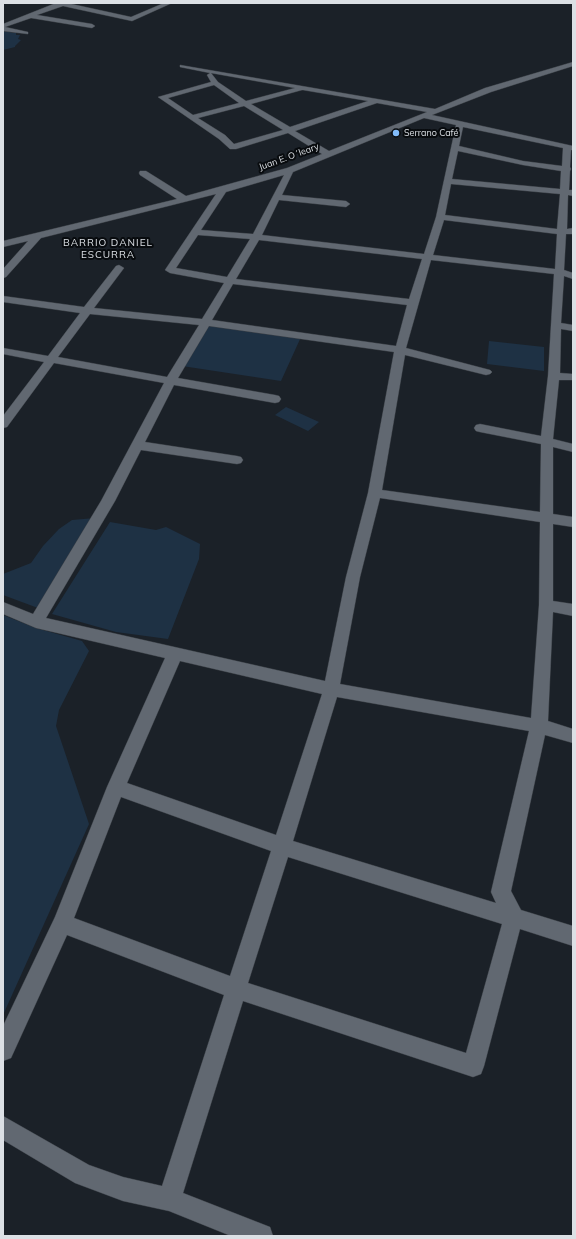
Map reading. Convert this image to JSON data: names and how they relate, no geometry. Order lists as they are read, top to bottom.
{
  "streets": {
    "street": ["Juan E. O´leary"]
  },
  "districts": ["BARRIO DANIEL ESCURRA"],
  "places": ["Serrano Café"]
}
